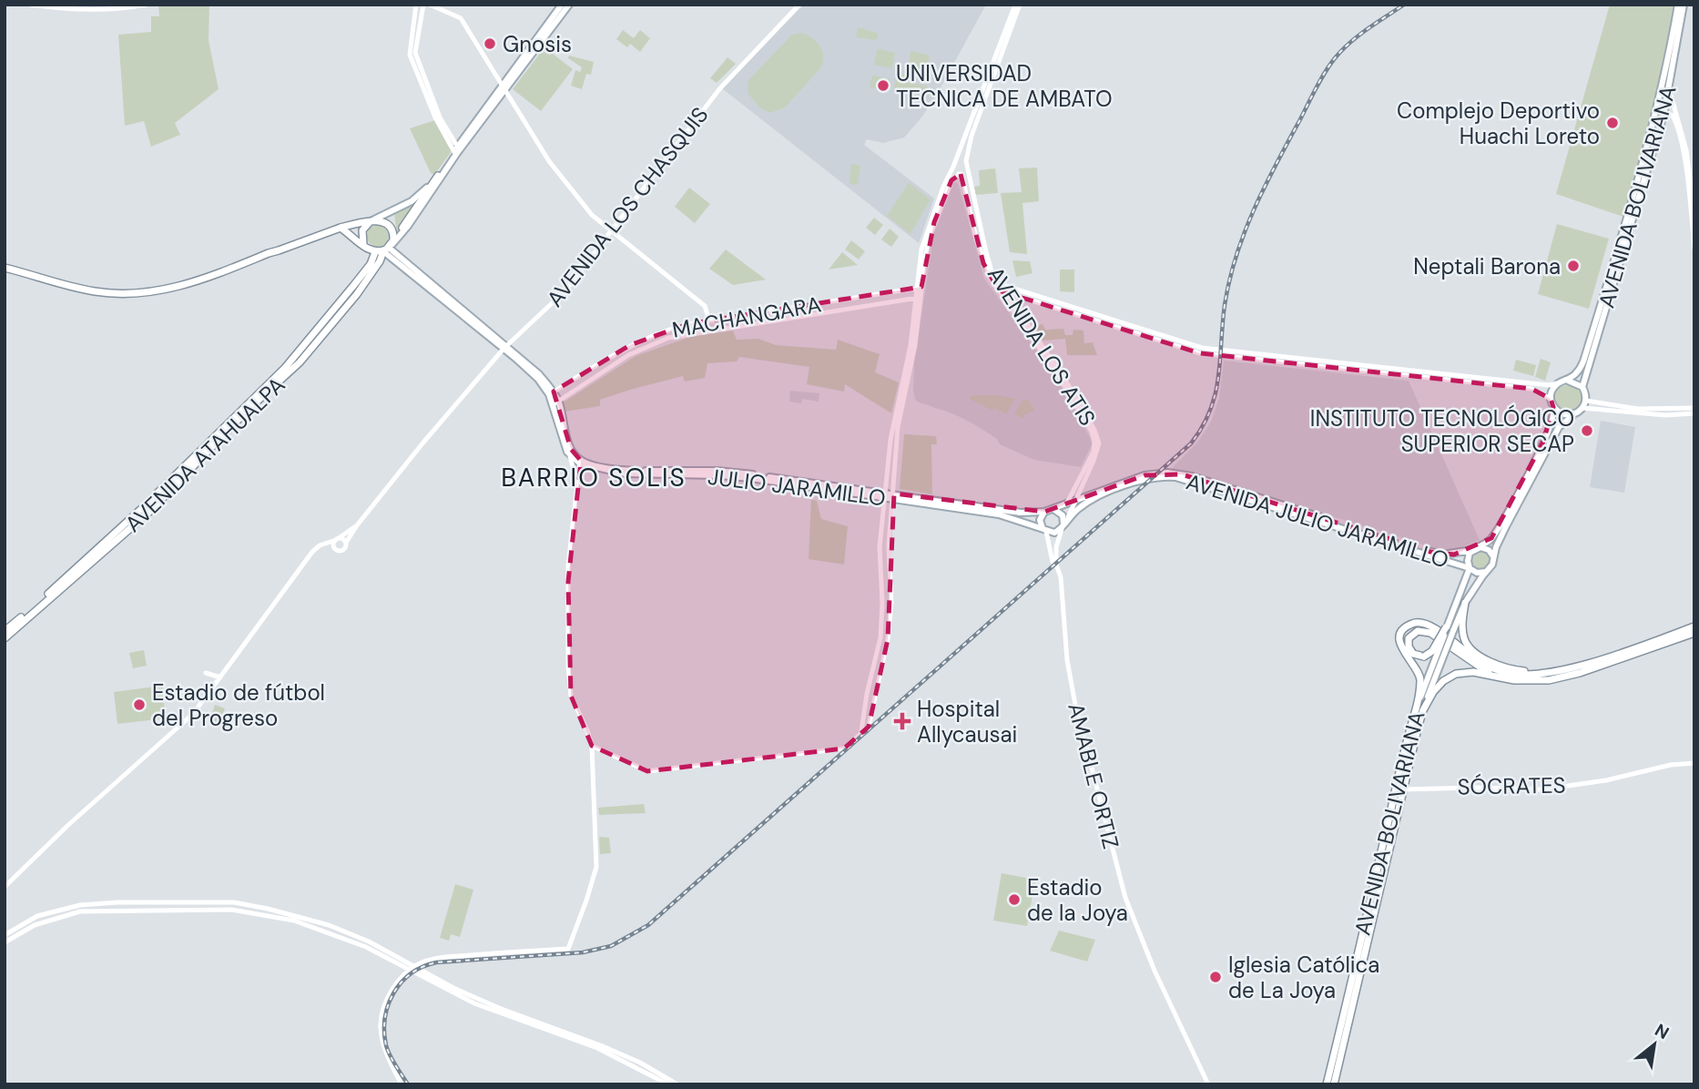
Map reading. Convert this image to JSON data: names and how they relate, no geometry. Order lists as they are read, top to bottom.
{
  "streets": {
    "highway": ["AVENIDA BOLIVARIANA", "AVENIDA ATAHUALPA"],
    "main road": ["JULIO JARAMILLO", "AVENIDA JULIO JARAMILLO"],
    "street": [
      "AVENIDA LOS CHASQUIS",
      "MACHANGARA",
      "AVENIDA LOS ATIS",
      "AMABLE ORTIZ",
      "SÓCRATES"
    ]
  },
  "crossings": [
    ["AVENIDA BOLIVARIANA", "AVENIDA JULIO JARAMILLO"],
    ["AVENIDA BOLIVARIANA", "SÓCRATES"],
    ["MACHANGARA", "AVENIDA LOS ATIS"],
    ["AVENIDA LOS ATIS", "JULIO JARAMILLO"],
    ["AVENIDA LOS ATIS", "AVENIDA JULIO JARAMILLO"],
    ["JULIO JARAMILLO", "AVENIDA JULIO JARAMILLO"],
    ["JULIO JARAMILLO", "AMABLE ORTIZ"],
    ["AVENIDA JULIO JARAMILLO", "AMABLE ORTIZ"]
  ],
  "districts": ["BARRIO SOLIS"],
  "places": {
    "other": [
      "Gnosis",
      "UNIVERSIDAD TECNICA DE AMBATO",
      "Complejo Deportivo Huachi Loreto",
      "Neptali Barona",
      "INSTITUTO TECNOLÓGICO SUPERIOR SECAP",
      "Estadio de fútbol del Progreso",
      "Estadio de la Joya",
      "Iglesia Católica de La Joya"
    ],
    "health": ["Hospital Allycausai"]
  },
  "north": "top right"
}
